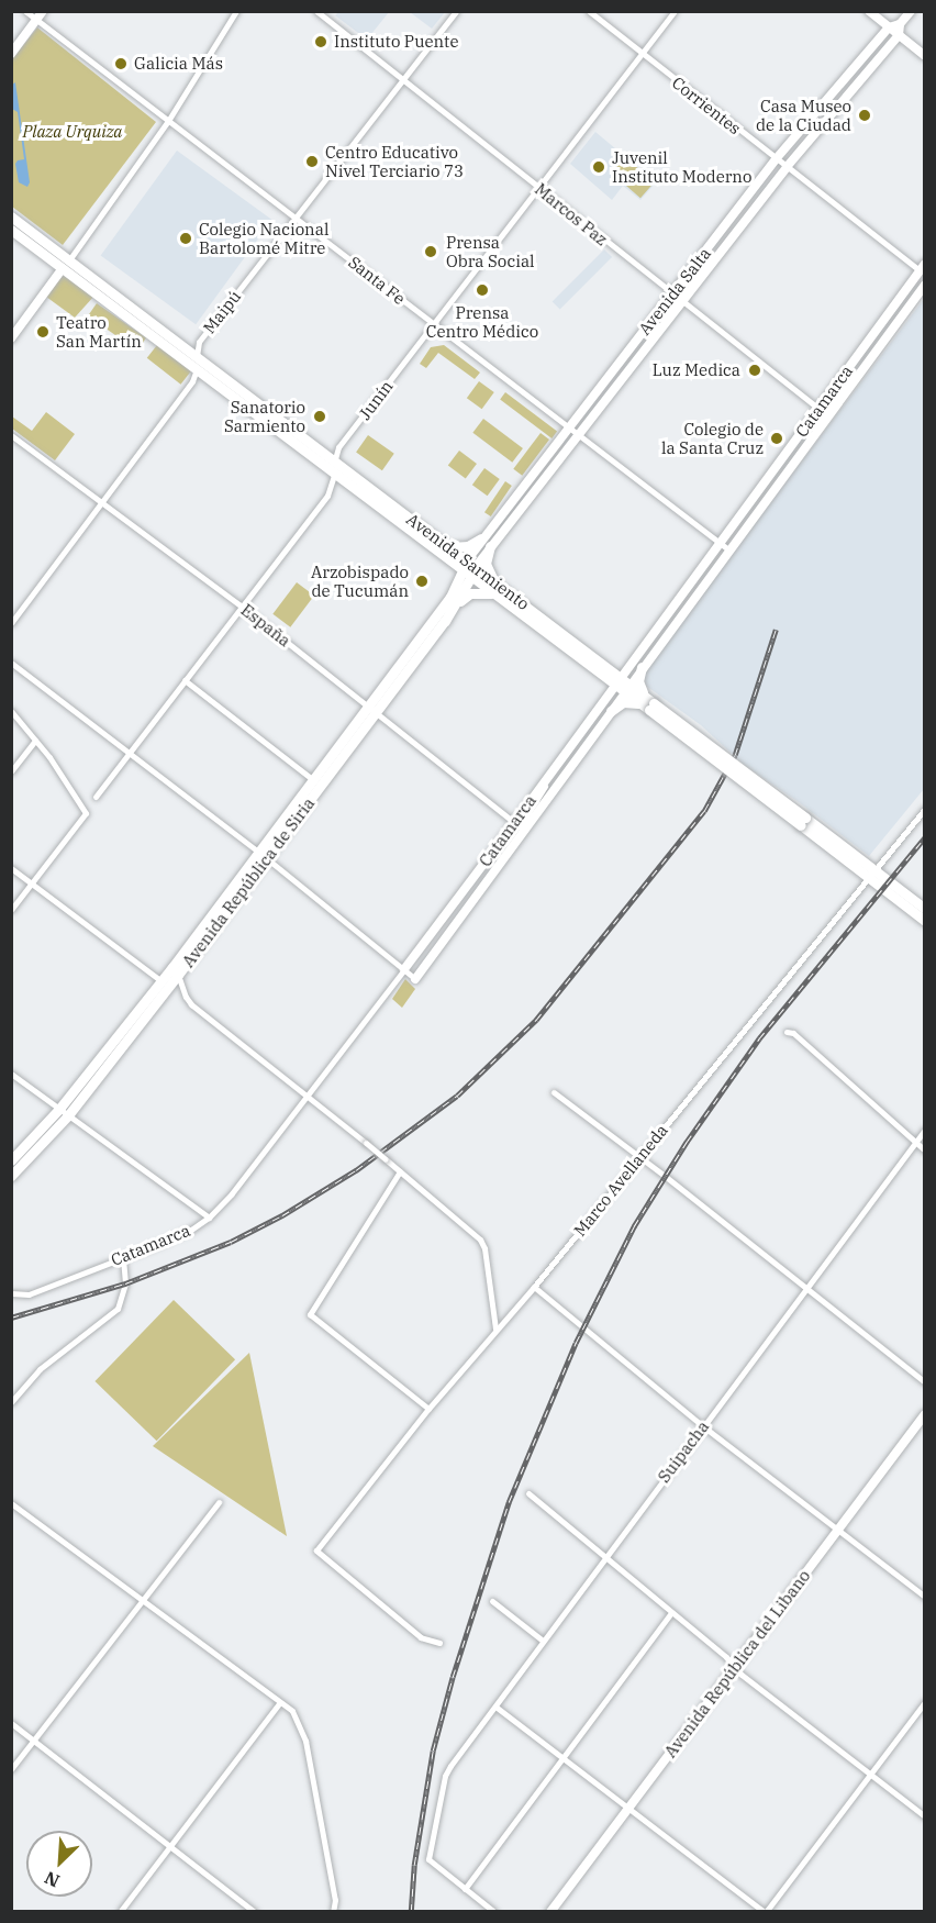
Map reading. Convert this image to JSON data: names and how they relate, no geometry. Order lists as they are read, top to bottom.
{
  "streets": {
    "main road": [
      "Corrientes",
      "Avenida Salta",
      "Catamarca",
      "Avenida Sarmiento",
      "Avenida República de Siria",
      "Avenida República del Libano"
    ],
    "street": [
      "Marcos Paz",
      "Santa Fe",
      "Maipú",
      "Junín",
      "España",
      "Marco Avellaneda",
      "Suipacha"
    ]
  },
  "crossings": [
    ["Corrientes", "Avenida Salta"],
    ["Corrientes", "Junín"],
    ["Corrientes", "Catamarca"],
    ["Marcos Paz", "Avenida Salta"],
    ["Marcos Paz", "Maipú"],
    ["Marcos Paz", "Junín"],
    ["Marcos Paz", "Catamarca"],
    ["Santa Fe", "Avenida Salta"],
    ["Santa Fe", "Maipú"],
    ["Santa Fe", "Junín"],
    ["Santa Fe", "Catamarca"],
    ["Avenida Salta", "Avenida Sarmiento"],
    ["Avenida Salta", "Avenida República de Siria"],
    ["Maipú", "Avenida Sarmiento"],
    ["Junín", "Avenida Sarmiento"],
    ["Catamarca", "Avenida Sarmiento"],
    ["Catamarca", "España"],
    ["Avenida Sarmiento", "Avenida República de Siria"],
    ["Avenida Sarmiento", "Marco Avellaneda"],
    ["España", "Avenida República de Siria"]
  ],
  "parks": ["Plaza Urquiza"],
  "places": [
    "Instituto Puente",
    "Galicia Más",
    "Casa Museo de la Ciudad",
    "Centro Educativo Nivel Terciario 73",
    "Juvenil Instituto Moderno",
    "Colegio Nacional Bartolomé Mitre",
    "Prensa Obra Social",
    "Prensa Centro Médico",
    "Teatro San Martín",
    "Luz Medica",
    "Sanatorio Sarmiento",
    "Colegio de la Santa Cruz",
    "Arzobispado de Tucumán"
  ],
  "north": "bottom left"
}
